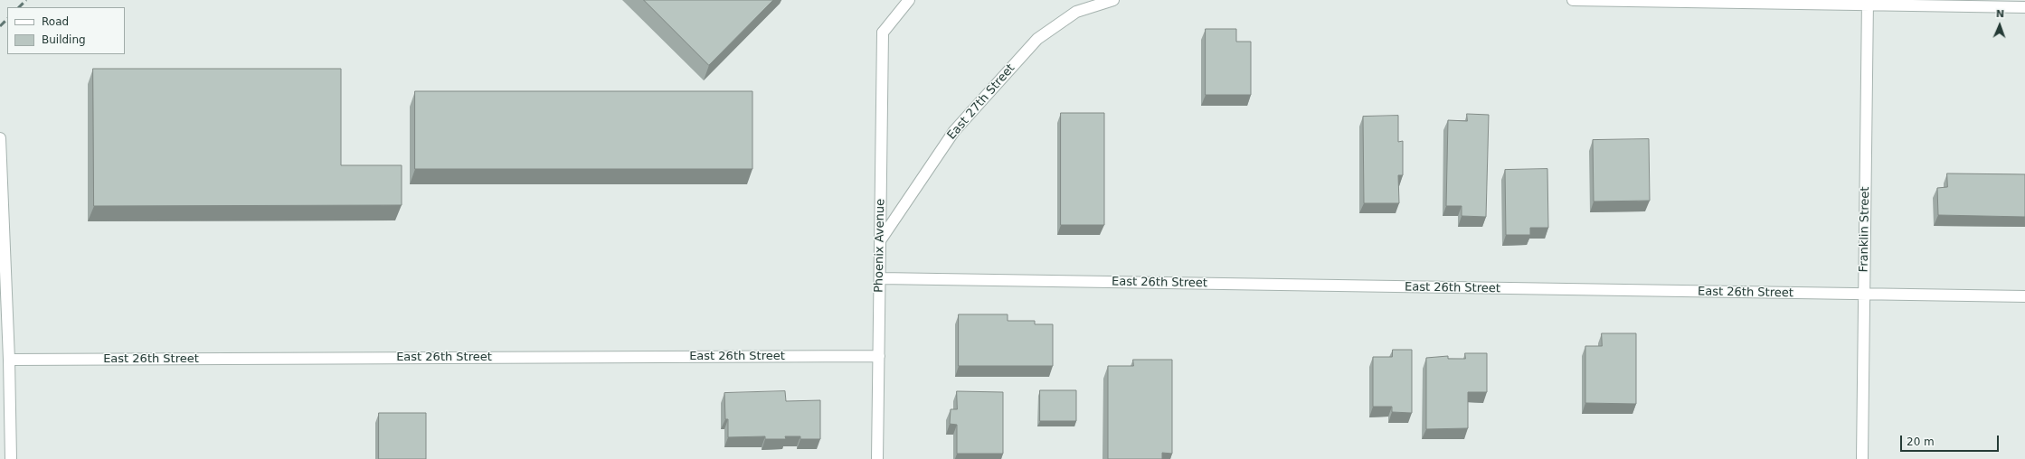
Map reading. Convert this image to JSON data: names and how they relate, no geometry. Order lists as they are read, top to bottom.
{
  "streets": {
    "street": [
      "East 27th Street",
      "Franklin Street",
      "Phoenix Avenue",
      "East 26th Street"
    ]
  },
  "crossings": [
    ["East 27th Street", "Phoenix Avenue"],
    ["Franklin Street", "East 26th Street"],
    ["Phoenix Avenue", "East 26th Street"]
  ],
  "legend": ["Road", "Building"],
  "scale_bar": "20 m",
  "north": "top"
}
